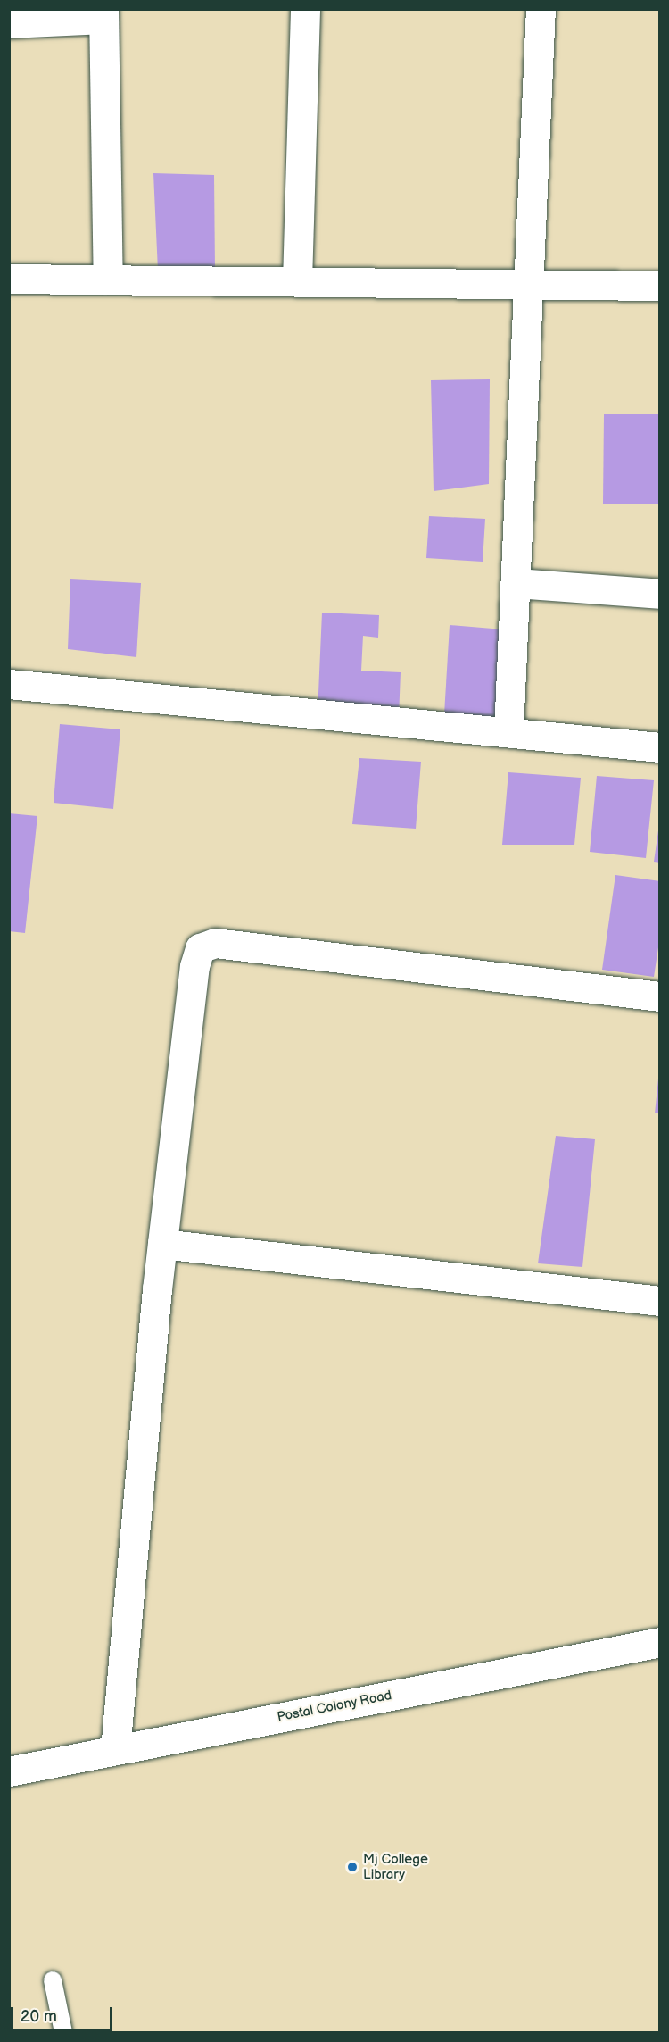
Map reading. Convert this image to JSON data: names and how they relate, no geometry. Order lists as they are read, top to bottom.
{
  "streets": {
    "street": ["Postal Colony Road"]
  },
  "places": ["Mj College Library"],
  "scale_bar": "20 m"
}
